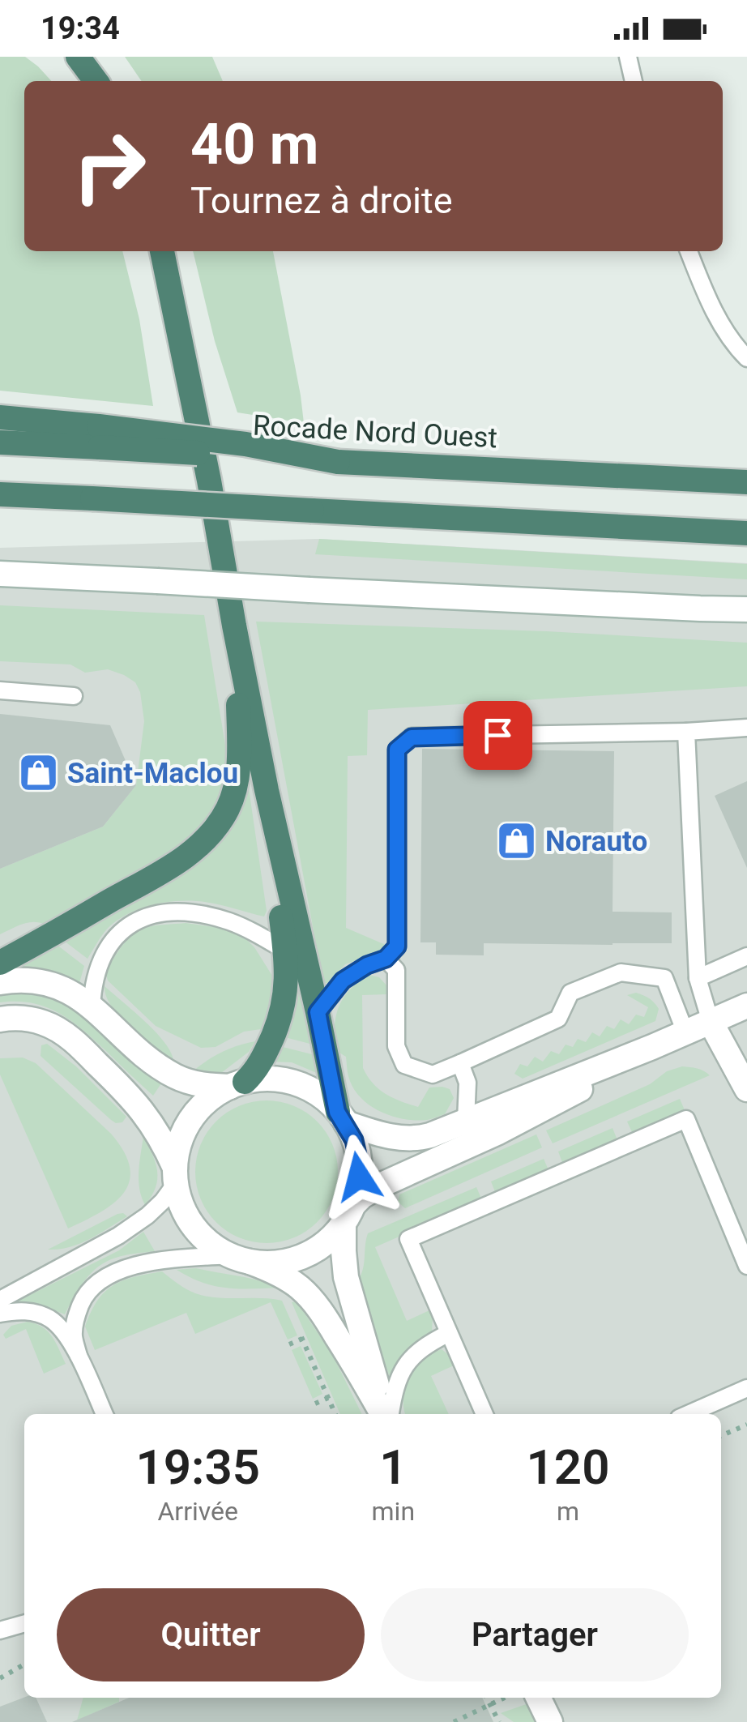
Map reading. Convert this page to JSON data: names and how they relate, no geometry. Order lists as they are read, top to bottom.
{
  "streets": {
    "highway": ["Rocade Nord Ouest"]
  },
  "places": {
    "shop": ["Saint-Maclou", "Norauto"]
  },
  "page": {
    "status": "19:34",
    "turn": ["40 m", "Tournez à droite"],
    "eta": [
      "19:35",
      "Arrivée",
      "1",
      "min",
      "120",
      "m"
    ],
    "buttons": ["Quitter", "Partager"]
  }
}
